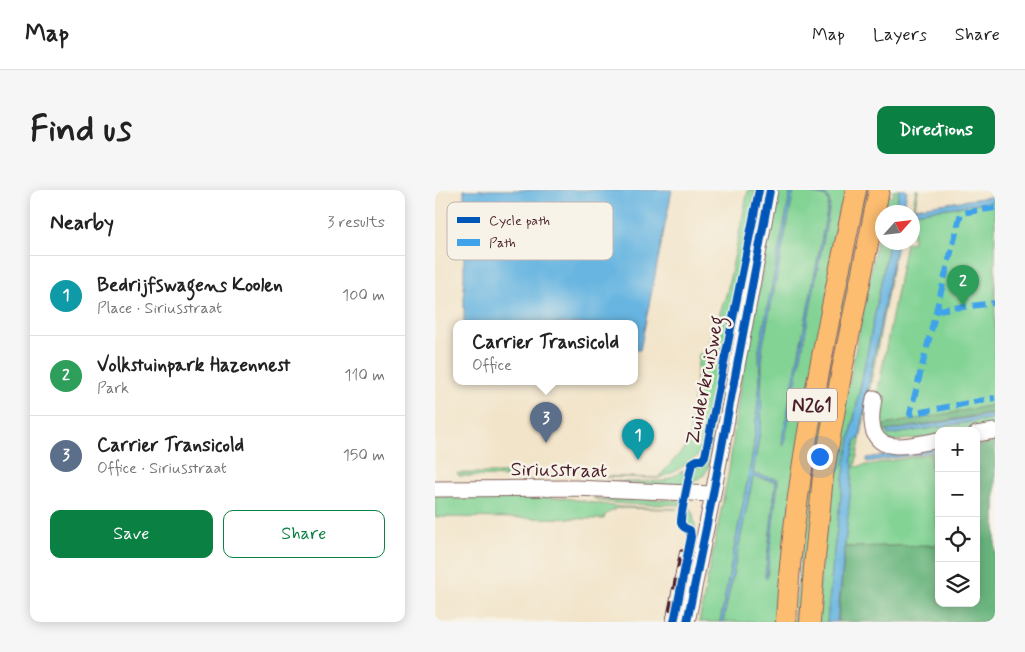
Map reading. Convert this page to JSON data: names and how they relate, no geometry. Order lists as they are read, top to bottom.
{
  "streets": {
    "main road": ["N261"],
    "street": ["Zuiderkruisweg", "Siriusstraat"]
  },
  "crossings": [
    ["Zuiderkruisweg", "Siriusstraat"]
  ],
  "legend": ["Cycle path", "Path"],
  "north": "top right",
  "page": {
    "header": "Map",
    "nav": ["Map", "Layers", "Share"],
    "buttons": [
      "Directions",
      ["Save", "Share"]
    ],
    "title": "Find us",
    "heading": ["Nearby", "3 results"],
    "list": [
      {
        "mark": "1",
        "name": "Bedrijfswagens Koolen",
        "note": "Place · Siriusstraat",
        "value": "100 m"
      },
      {
        "mark": "2",
        "name": "Volkstuinpark Hazennest",
        "note": "Park",
        "value": "110 m"
      },
      {
        "mark": "3",
        "name": "Carrier Transicold",
        "note": "Office · Siriusstraat",
        "value": "150 m"
      }
    ],
    "pins": ["2", "3", "1"],
    "popup": ["Carrier Transicold", "Office"],
    "map_buttons": ["+", "−"]
  }
}
